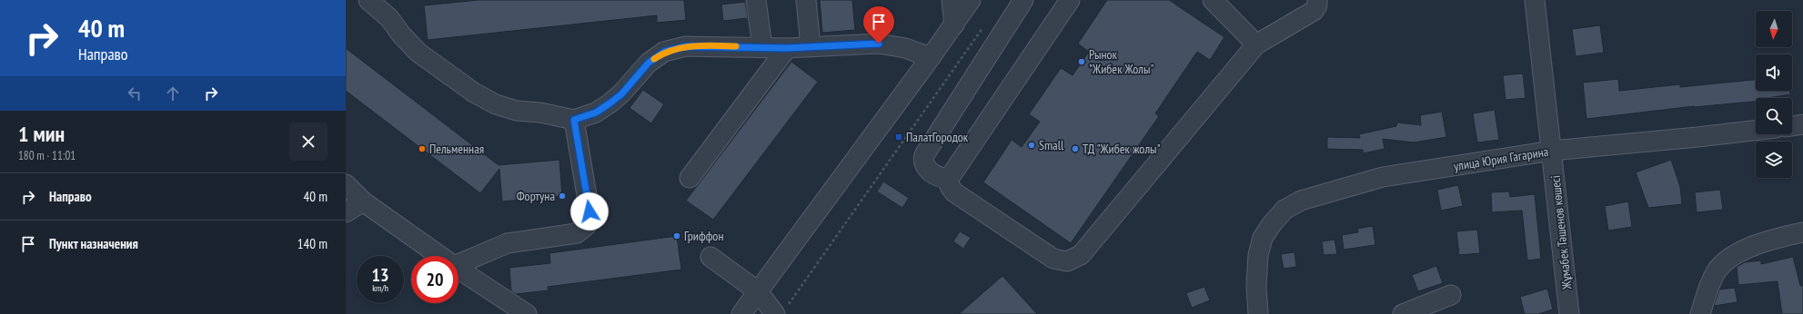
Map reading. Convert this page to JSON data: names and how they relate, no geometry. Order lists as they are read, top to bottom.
{
  "streets": {
    "street": ["улица Юрия Гагарина", "Жұмабек Тәшенов көшесі"]
  },
  "crossings": [
    ["улица Юрия Гагарина", "Жұмабек Тәшенов көшесі"]
  ],
  "places": {
    "other": [
      "Рынок \"Жибек Жолы\"",
      "Small",
      "Пельменная",
      "ТД \"Жибек жолы\"",
      "Фортуна",
      "Гриффон"
    ],
    "transit": ["ПалатГородок"]
  },
  "north": "bottom",
  "page": {
    "turn": ["40 m", "Направо"],
    "heading": ["1 мин", "180 m · 11:01"],
    "list": [
      {
        "name": "Направо",
        "value": "40 m"
      },
      {
        "name": "Пункт назначения",
        "value": "140 m"
      }
    ],
    "speed": "13 km/h",
    "limit": "20"
  }
}
